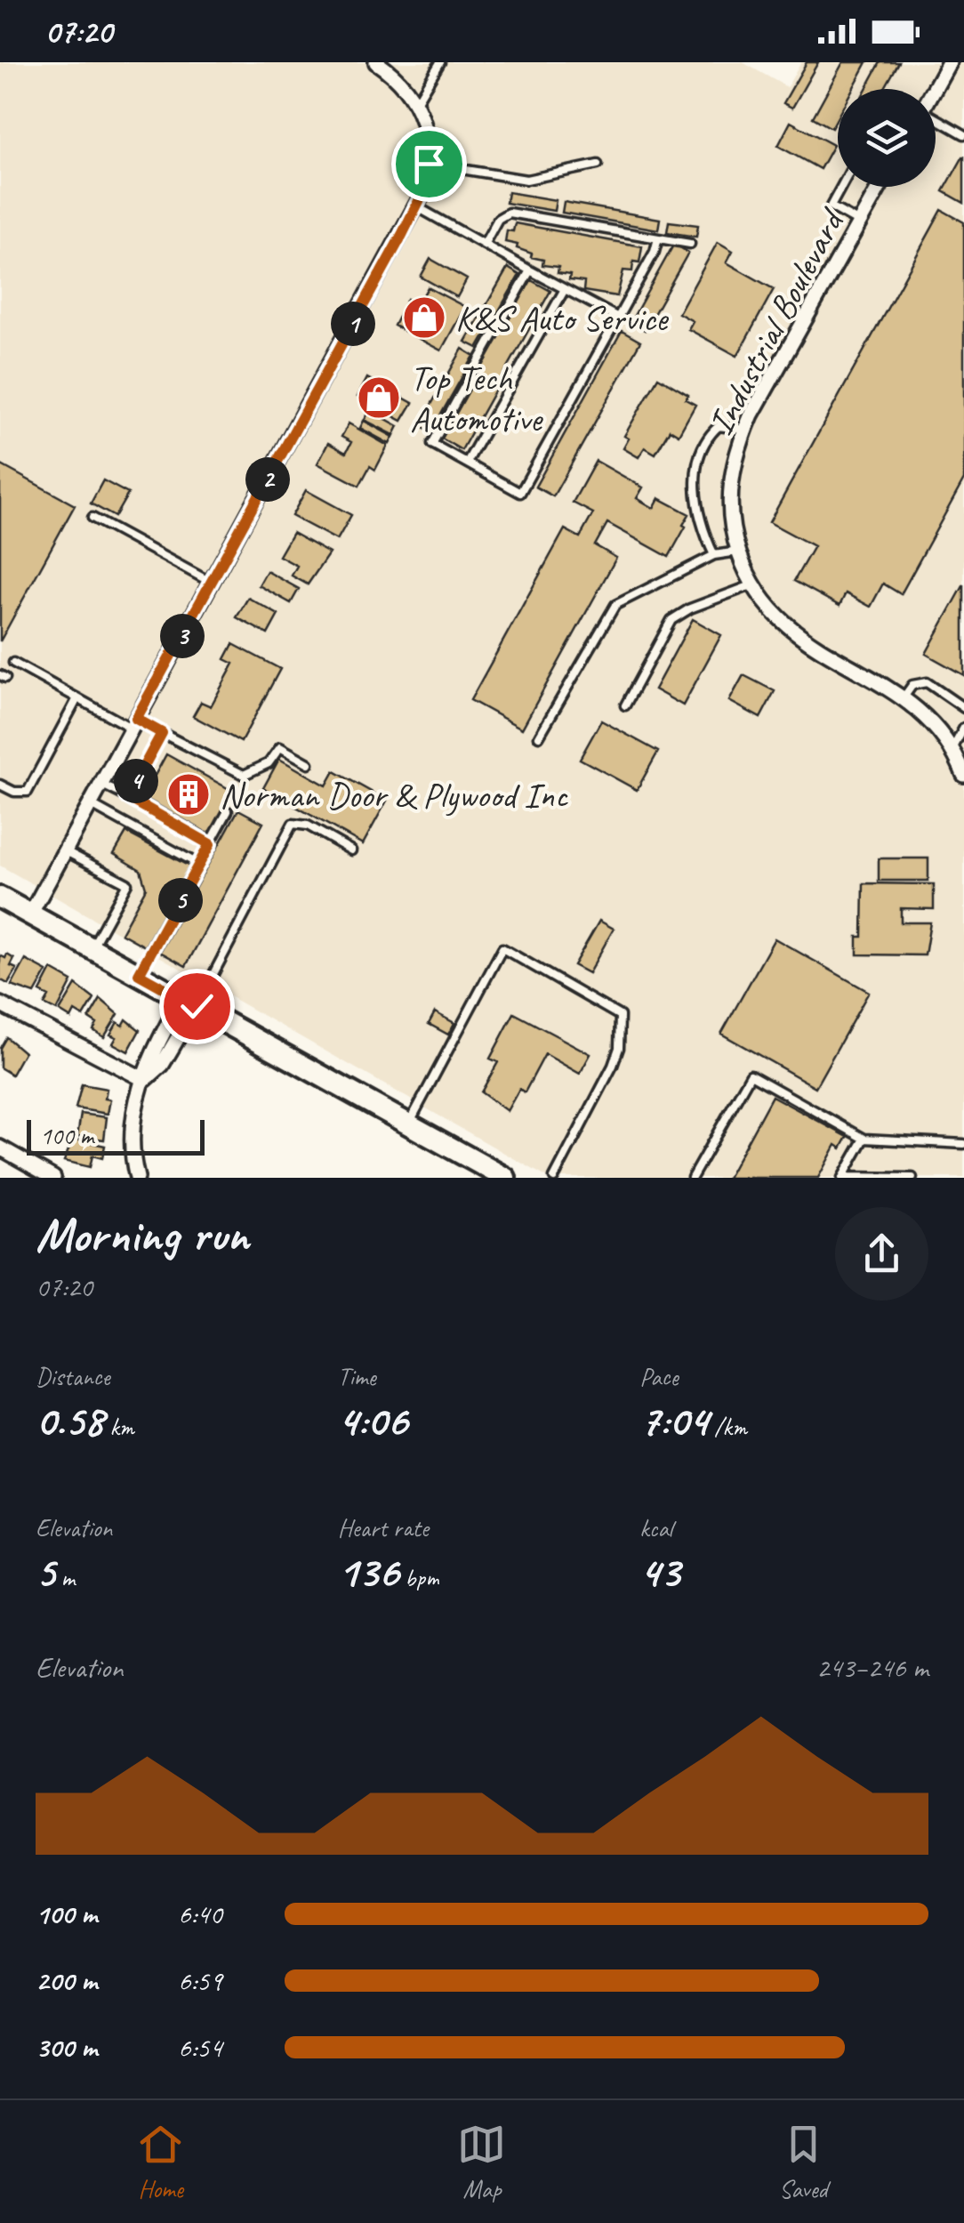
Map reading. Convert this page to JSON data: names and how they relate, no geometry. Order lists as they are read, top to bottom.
{
  "streets": {
    "street": ["Industrial Boulevard"]
  },
  "places": {
    "shop": ["K&S Auto Service", "Top Tech Automotive"],
    "building": ["Norman Door & Plywood Inc"]
  },
  "scale_bar": "100 m",
  "page": {
    "status": "07:20",
    "pins": [
      "1",
      "2",
      "3",
      "4",
      "5"
    ],
    "scale": "100 m",
    "heading": ["Morning run", "07:20"],
    "stats": [
      ["Distance", "0.58 km"],
      ["Time", "4:06"],
      ["Pace", "7:04 /km"],
      ["Elevation", "5 m"],
      ["Heart rate", "136 bpm"],
      ["kcal", "43"]
    ],
    "chart": ["Elevation", "243–246 m"],
    "list": [
      {
        "name": "100 m",
        "note": "6:40"
      },
      {
        "name": "200 m",
        "note": "6:59"
      },
      {
        "name": "300 m",
        "note": "6:54"
      }
    ],
    "tabs": ["Home", "Map", "Saved"]
  }
}
